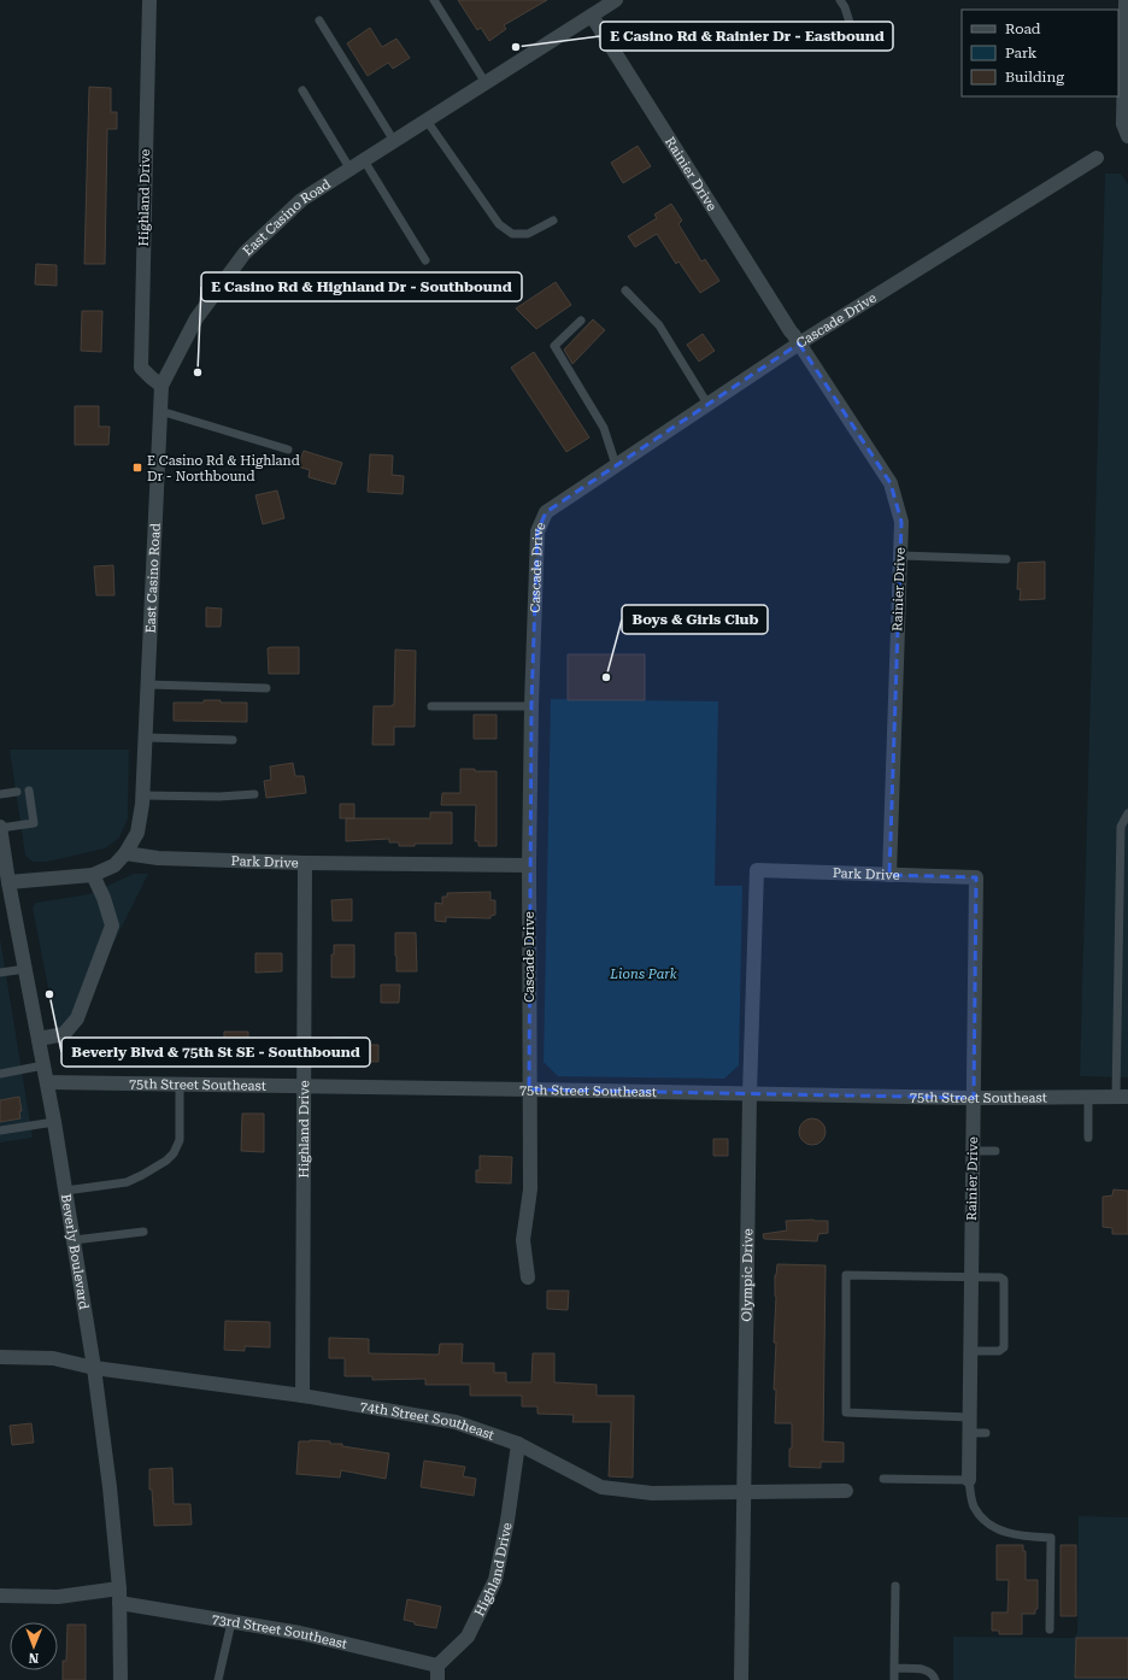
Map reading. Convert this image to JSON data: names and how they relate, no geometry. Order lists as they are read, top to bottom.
{
  "streets": {
    "street": [
      "Rainier Drive",
      "Highland Drive",
      "East Casino Road",
      "Cascade Drive",
      "Park Drive",
      "75th Street Southeast",
      "Beverly Boulevard",
      "Olympic Drive",
      "74th Street Southeast",
      "73rd Street Southeast"
    ]
  },
  "crossings": [
    ["Rainier Drive", "East Casino Road"],
    ["Rainier Drive", "Cascade Drive"],
    ["Rainier Drive", "Park Drive"],
    ["Rainier Drive", "75th Street Southeast"],
    ["Highland Drive", "East Casino Road"],
    ["Highland Drive", "Park Drive"],
    ["Highland Drive", "75th Street Southeast"],
    ["Highland Drive", "74th Street Southeast"],
    ["Highland Drive", "73rd Street Southeast"],
    ["East Casino Road", "Park Drive"],
    ["Cascade Drive", "Park Drive"],
    ["Cascade Drive", "75th Street Southeast"],
    ["Park Drive", "Olympic Drive"],
    ["75th Street Southeast", "Beverly Boulevard"],
    ["75th Street Southeast", "Olympic Drive"],
    ["Beverly Boulevard", "74th Street Southeast"],
    ["Beverly Boulevard", "73rd Street Southeast"],
    ["Olympic Drive", "74th Street Southeast"]
  ],
  "parks": ["Lions Park"],
  "places": {
    "other": [
      "E Casino Rd & Rainier Dr - Eastbound",
      "E Casino Rd & Highland Dr - Southbound",
      "Boys & Girls Club",
      "Beverly Blvd & 75th St SE - Southbound"
    ],
    "transit": ["E Casino Rd & Highland Dr - Northbound"]
  },
  "legend": ["Road", "Park", "Building"],
  "north": "bottom"
}
